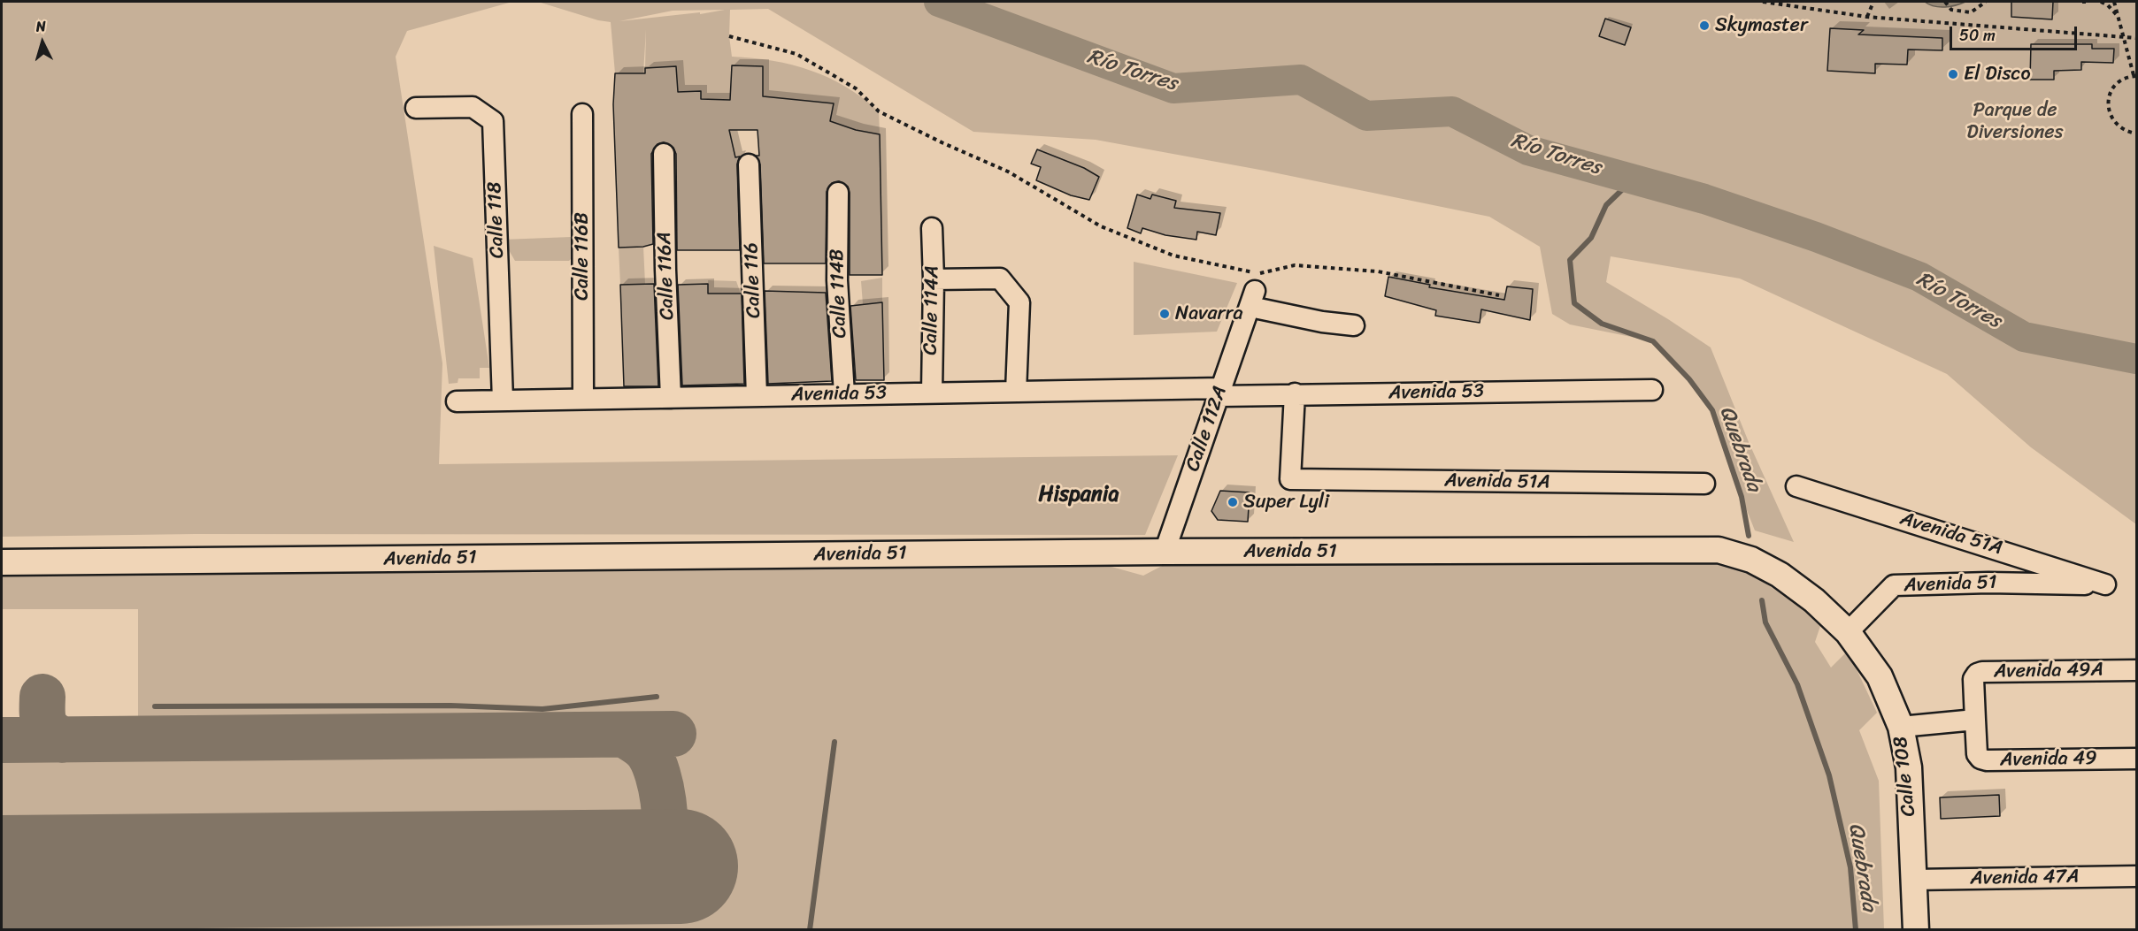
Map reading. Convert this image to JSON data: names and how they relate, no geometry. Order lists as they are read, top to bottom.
{
  "streets": {
    "main road": ["Avenida 51", "Calle 108"],
    "street": [
      "Calle 118",
      "Calle 116B",
      "Calle 116A",
      "Calle 116",
      "Calle 114B",
      "Calle 114A",
      "Avenida 53",
      "Calle 112A",
      "Avenida 51A",
      "Avenida 49A",
      "Avenida 49",
      "Avenida 47A"
    ]
  },
  "crossings": [
    ["Calle 118", "Avenida 53"],
    ["Calle 116B", "Avenida 53"],
    ["Calle 116A", "Avenida 53"],
    ["Calle 116", "Avenida 53"],
    ["Calle 114B", "Avenida 53"],
    ["Calle 114A", "Avenida 53"],
    ["Avenida 53", "Calle 112A"],
    ["Avenida 53", "Avenida 51A"],
    ["Calle 112A", "Avenida 51"],
    ["Avenida 51A", "Avenida 51"],
    ["Avenida 51", "Calle 108"],
    ["Avenida 49A", "Avenida 49"],
    ["Calle 108", "Avenida 47A"]
  ],
  "districts": ["Hispania"],
  "water": ["Río Torres", "Quebrada"],
  "parks": ["Parque de Diversiones"],
  "places": [
    "Skymaster",
    "El Disco",
    "Navarra",
    "Super Lyli"
  ],
  "scale_bar": "50 m",
  "north": "top"
}
